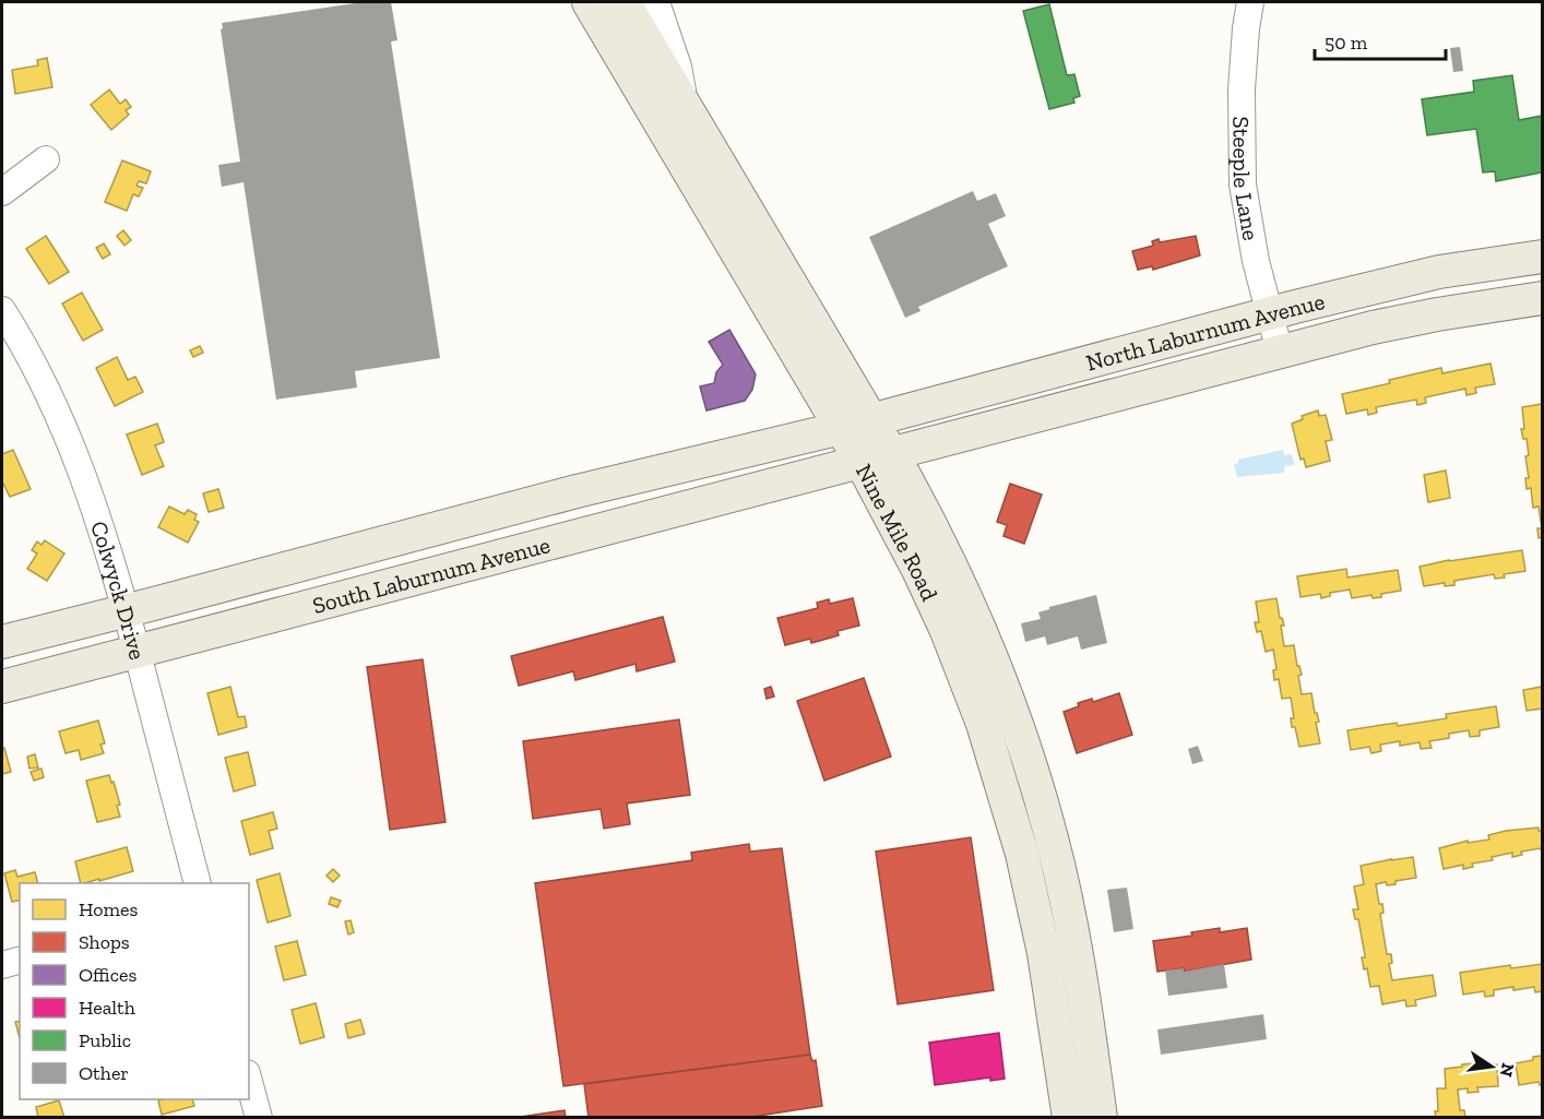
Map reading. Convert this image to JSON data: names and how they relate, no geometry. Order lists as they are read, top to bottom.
{
  "streets": {
    "main road": ["North Laburnum Avenue", "Nine Mile Road", "South Laburnum Avenue"],
    "street": ["Steeple Lane", "Colwyck Drive"]
  },
  "crossings": [
    ["Steeple Lane", "North Laburnum Avenue"],
    ["North Laburnum Avenue", "Nine Mile Road"],
    ["North Laburnum Avenue", "South Laburnum Avenue"],
    ["Nine Mile Road", "South Laburnum Avenue"],
    ["South Laburnum Avenue", "Colwyck Drive"]
  ],
  "legend": [
    "Homes",
    "Shops",
    "Offices",
    "Health",
    "Public",
    "Other"
  ],
  "scale_bar": "50 m",
  "north": "right"
}
